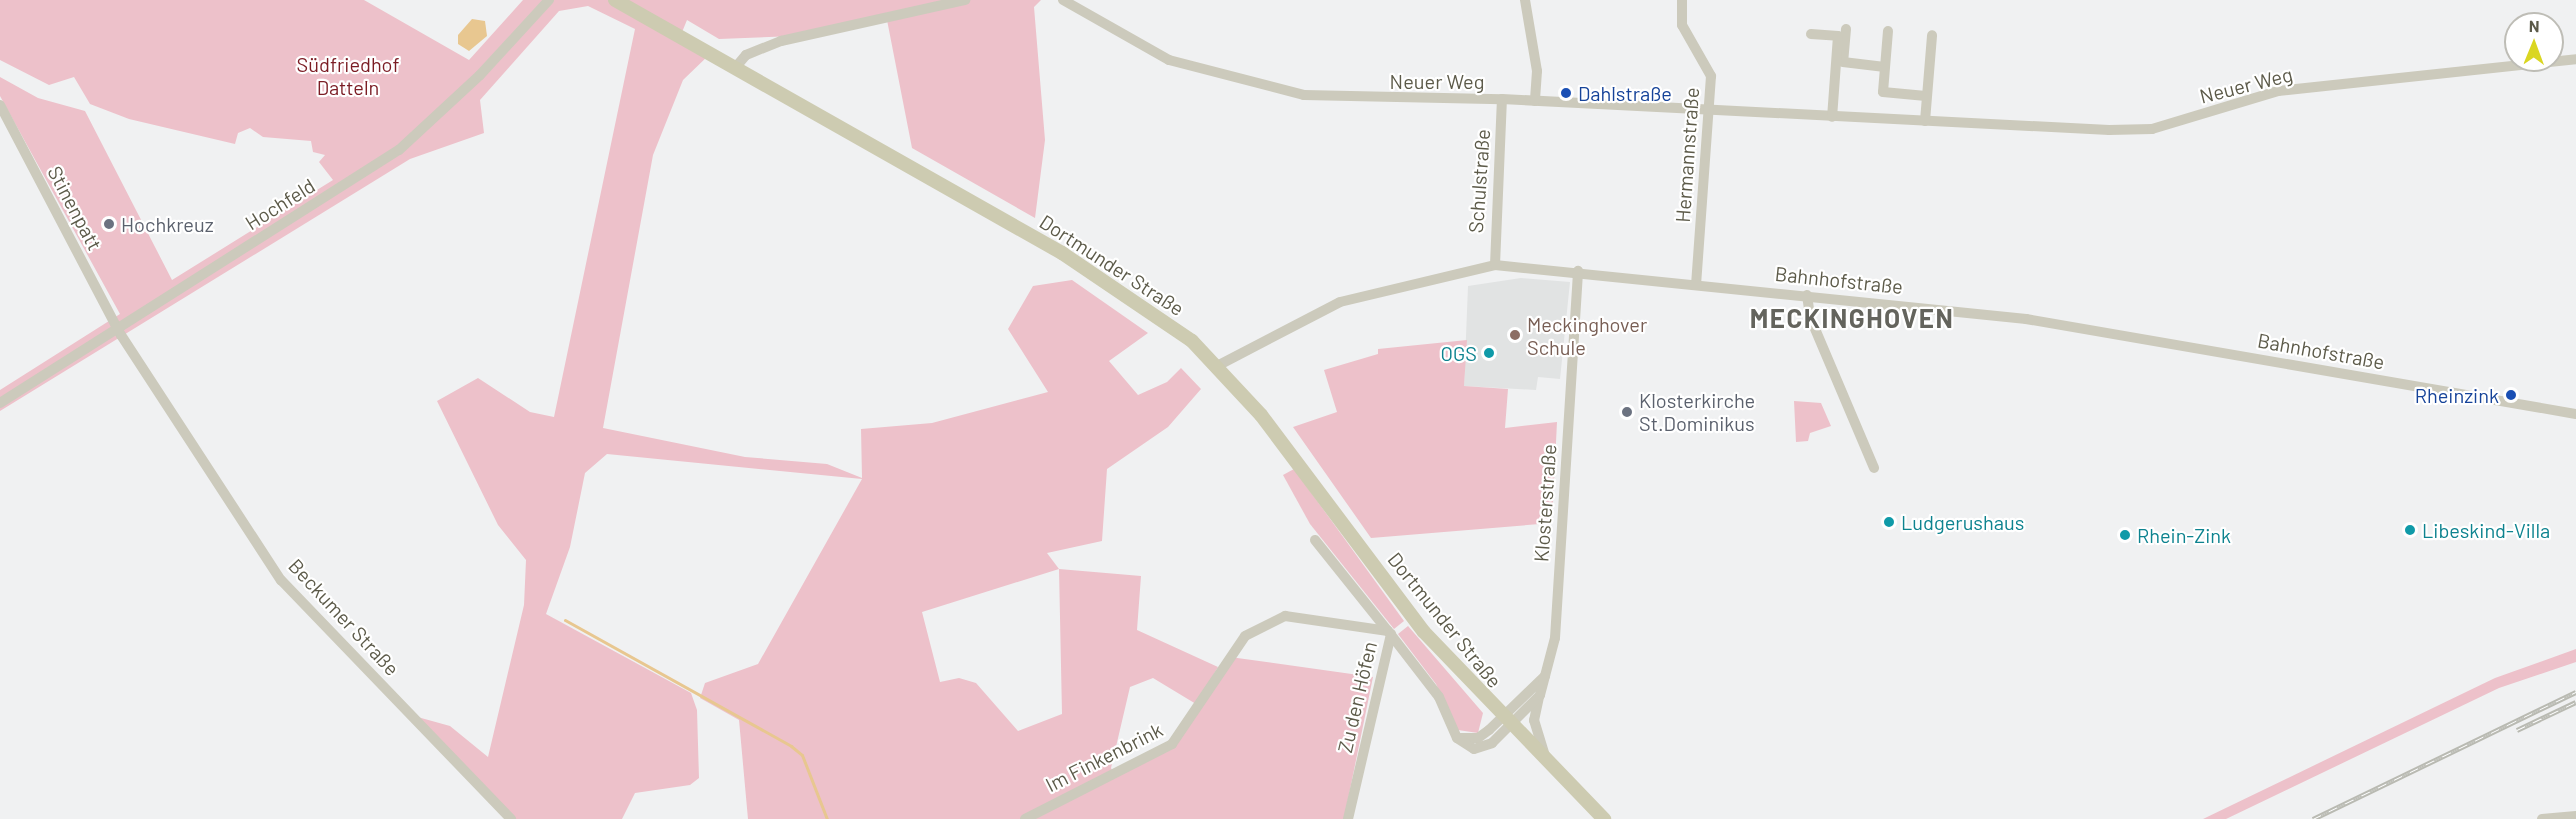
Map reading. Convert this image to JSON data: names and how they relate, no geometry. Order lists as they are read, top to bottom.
{
  "streets": {
    "main road": ["Dortmunder Straße"],
    "street": [
      "Neuer Weg",
      "Hermannstraße",
      "Schulstraße",
      "Hochfeld",
      "Stinenpatt",
      "Bahnhofstraße",
      "Klosterstraße",
      "Beckumer Straße",
      "Zu den Höfen",
      "Im Finkenbrink"
    ]
  },
  "crossings": [
    ["Neuer Weg", "Hermannstraße"],
    ["Neuer Weg", "Schulstraße"],
    ["Hermannstraße", "Bahnhofstraße"],
    ["Schulstraße", "Bahnhofstraße"],
    ["Hochfeld", "Stinenpatt"],
    ["Hochfeld", "Beckumer Straße"],
    ["Stinenpatt", "Beckumer Straße"],
    ["Dortmunder Straße", "Bahnhofstraße"],
    ["Dortmunder Straße", "Klosterstraße"],
    ["Dortmunder Straße", "Zu den Höfen"],
    ["Bahnhofstraße", "Klosterstraße"],
    ["Zu den Höfen", "Im Finkenbrink"]
  ],
  "districts": ["MECKINGHOVEN"],
  "parks": ["Südfriedhof Datteln"],
  "places": [
    "Dahlstraße",
    "Hochkreuz",
    "Meckinghover Schule",
    "OGS",
    "Rheinzink",
    "Klosterkirche St.Dominikus",
    "Ludgerushaus",
    "Libeskind-Villa",
    "Rhein-Zink"
  ],
  "north": "top"
}
